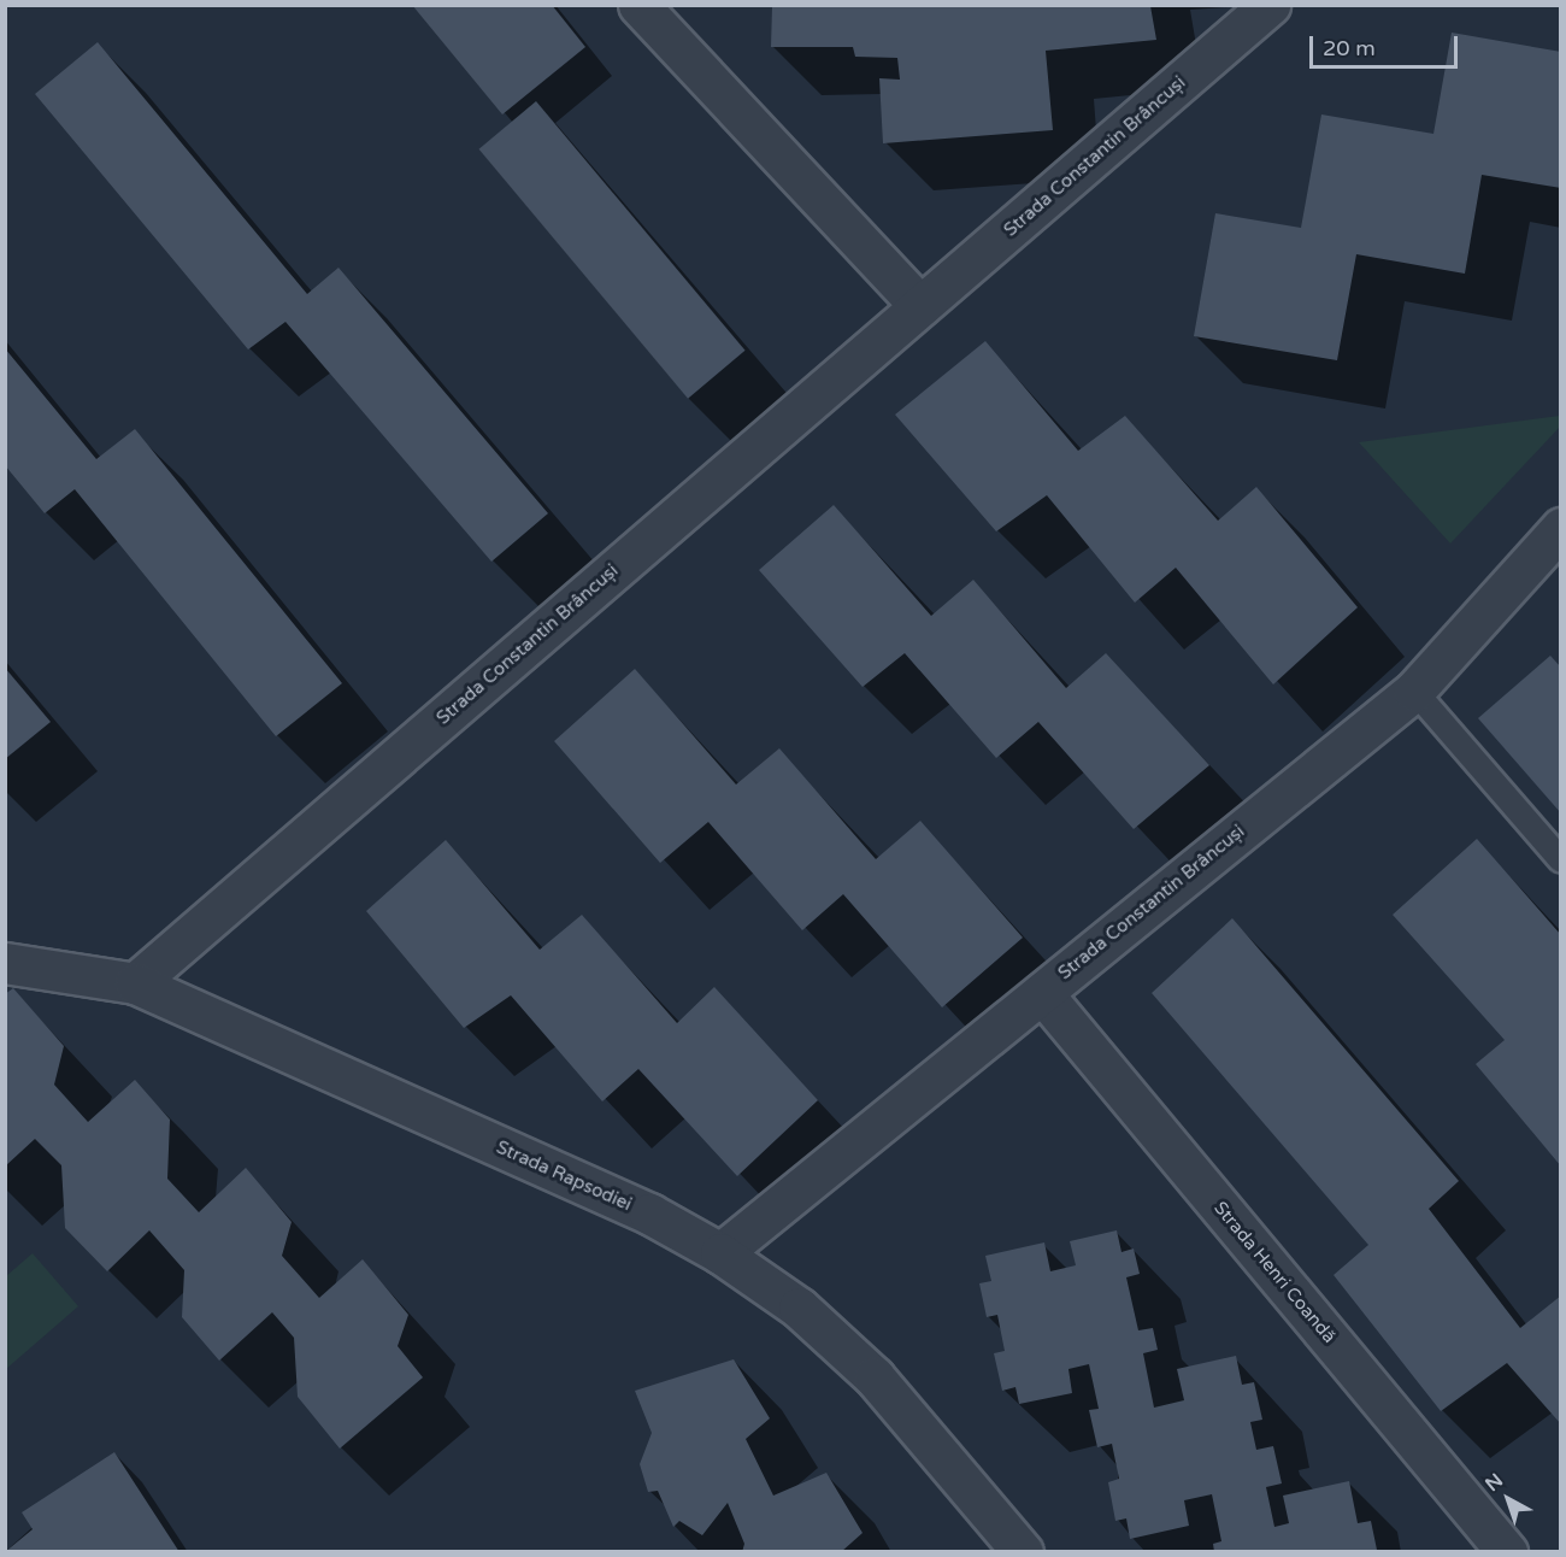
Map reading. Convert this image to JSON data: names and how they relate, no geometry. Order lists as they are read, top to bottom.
{
  "streets": {
    "street": ["Strada Constantin Brâncuși", "Strada Rapsodiei", "Strada Henri Coandă"]
  },
  "crossings": [
    ["Strada Constantin Brâncuși", "Strada Rapsodiei"],
    ["Strada Constantin Brâncuși", "Strada Henri Coandă"]
  ],
  "scale_bar": "20 m",
  "north": "top left"
}
